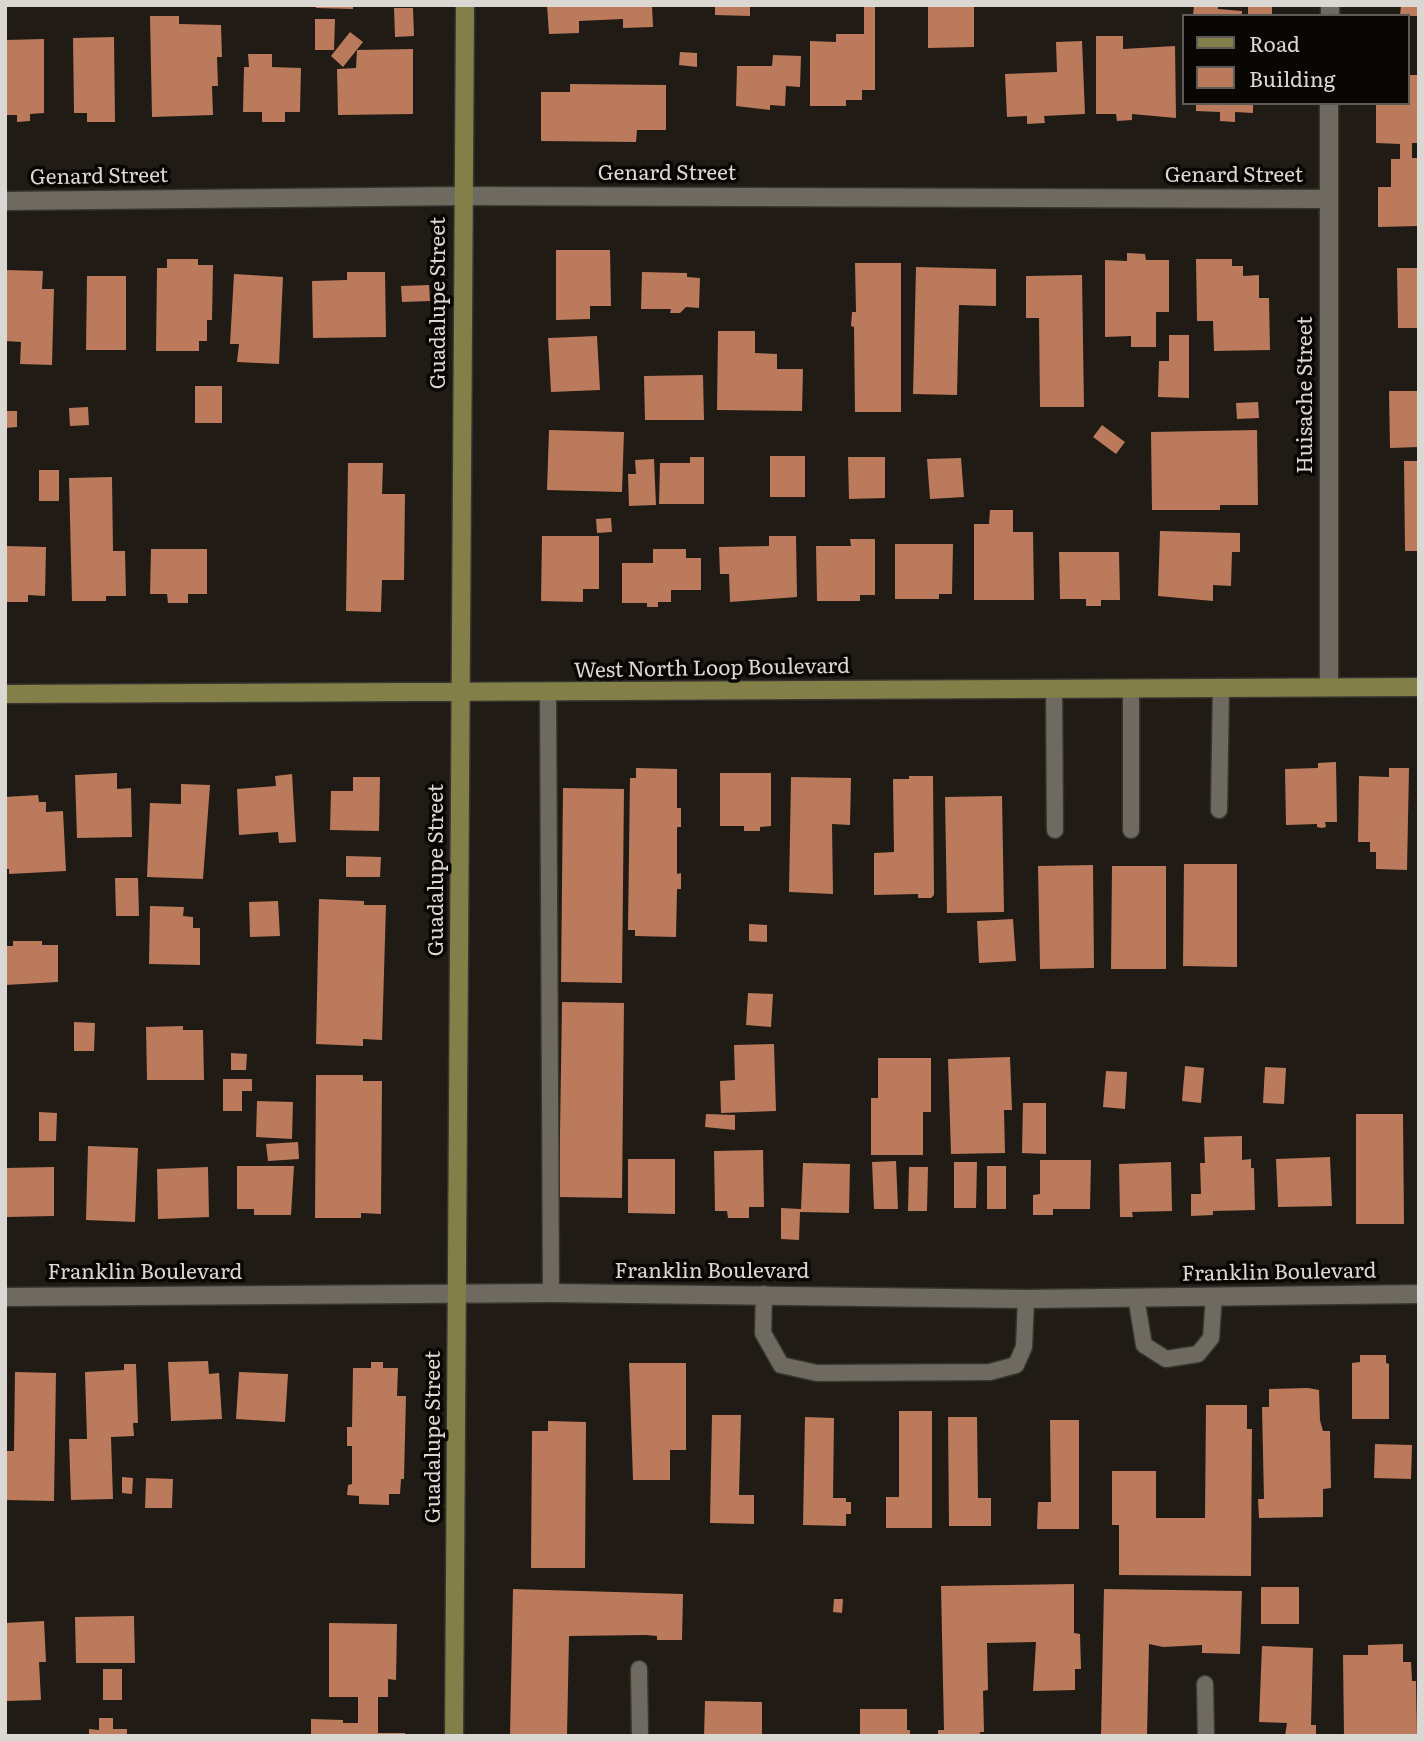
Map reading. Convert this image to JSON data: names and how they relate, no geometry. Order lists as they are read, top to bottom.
{
  "streets": {
    "street": [
      "Genard Street",
      "Guadalupe Street",
      "Huisache Street",
      "West North Loop Boulevard",
      "Franklin Boulevard"
    ]
  },
  "crossings": [
    ["Genard Street", "Guadalupe Street"],
    ["Genard Street", "Huisache Street"],
    ["Guadalupe Street", "West North Loop Boulevard"],
    ["Guadalupe Street", "Franklin Boulevard"],
    ["Huisache Street", "West North Loop Boulevard"]
  ],
  "legend": ["Road", "Building"]
}
